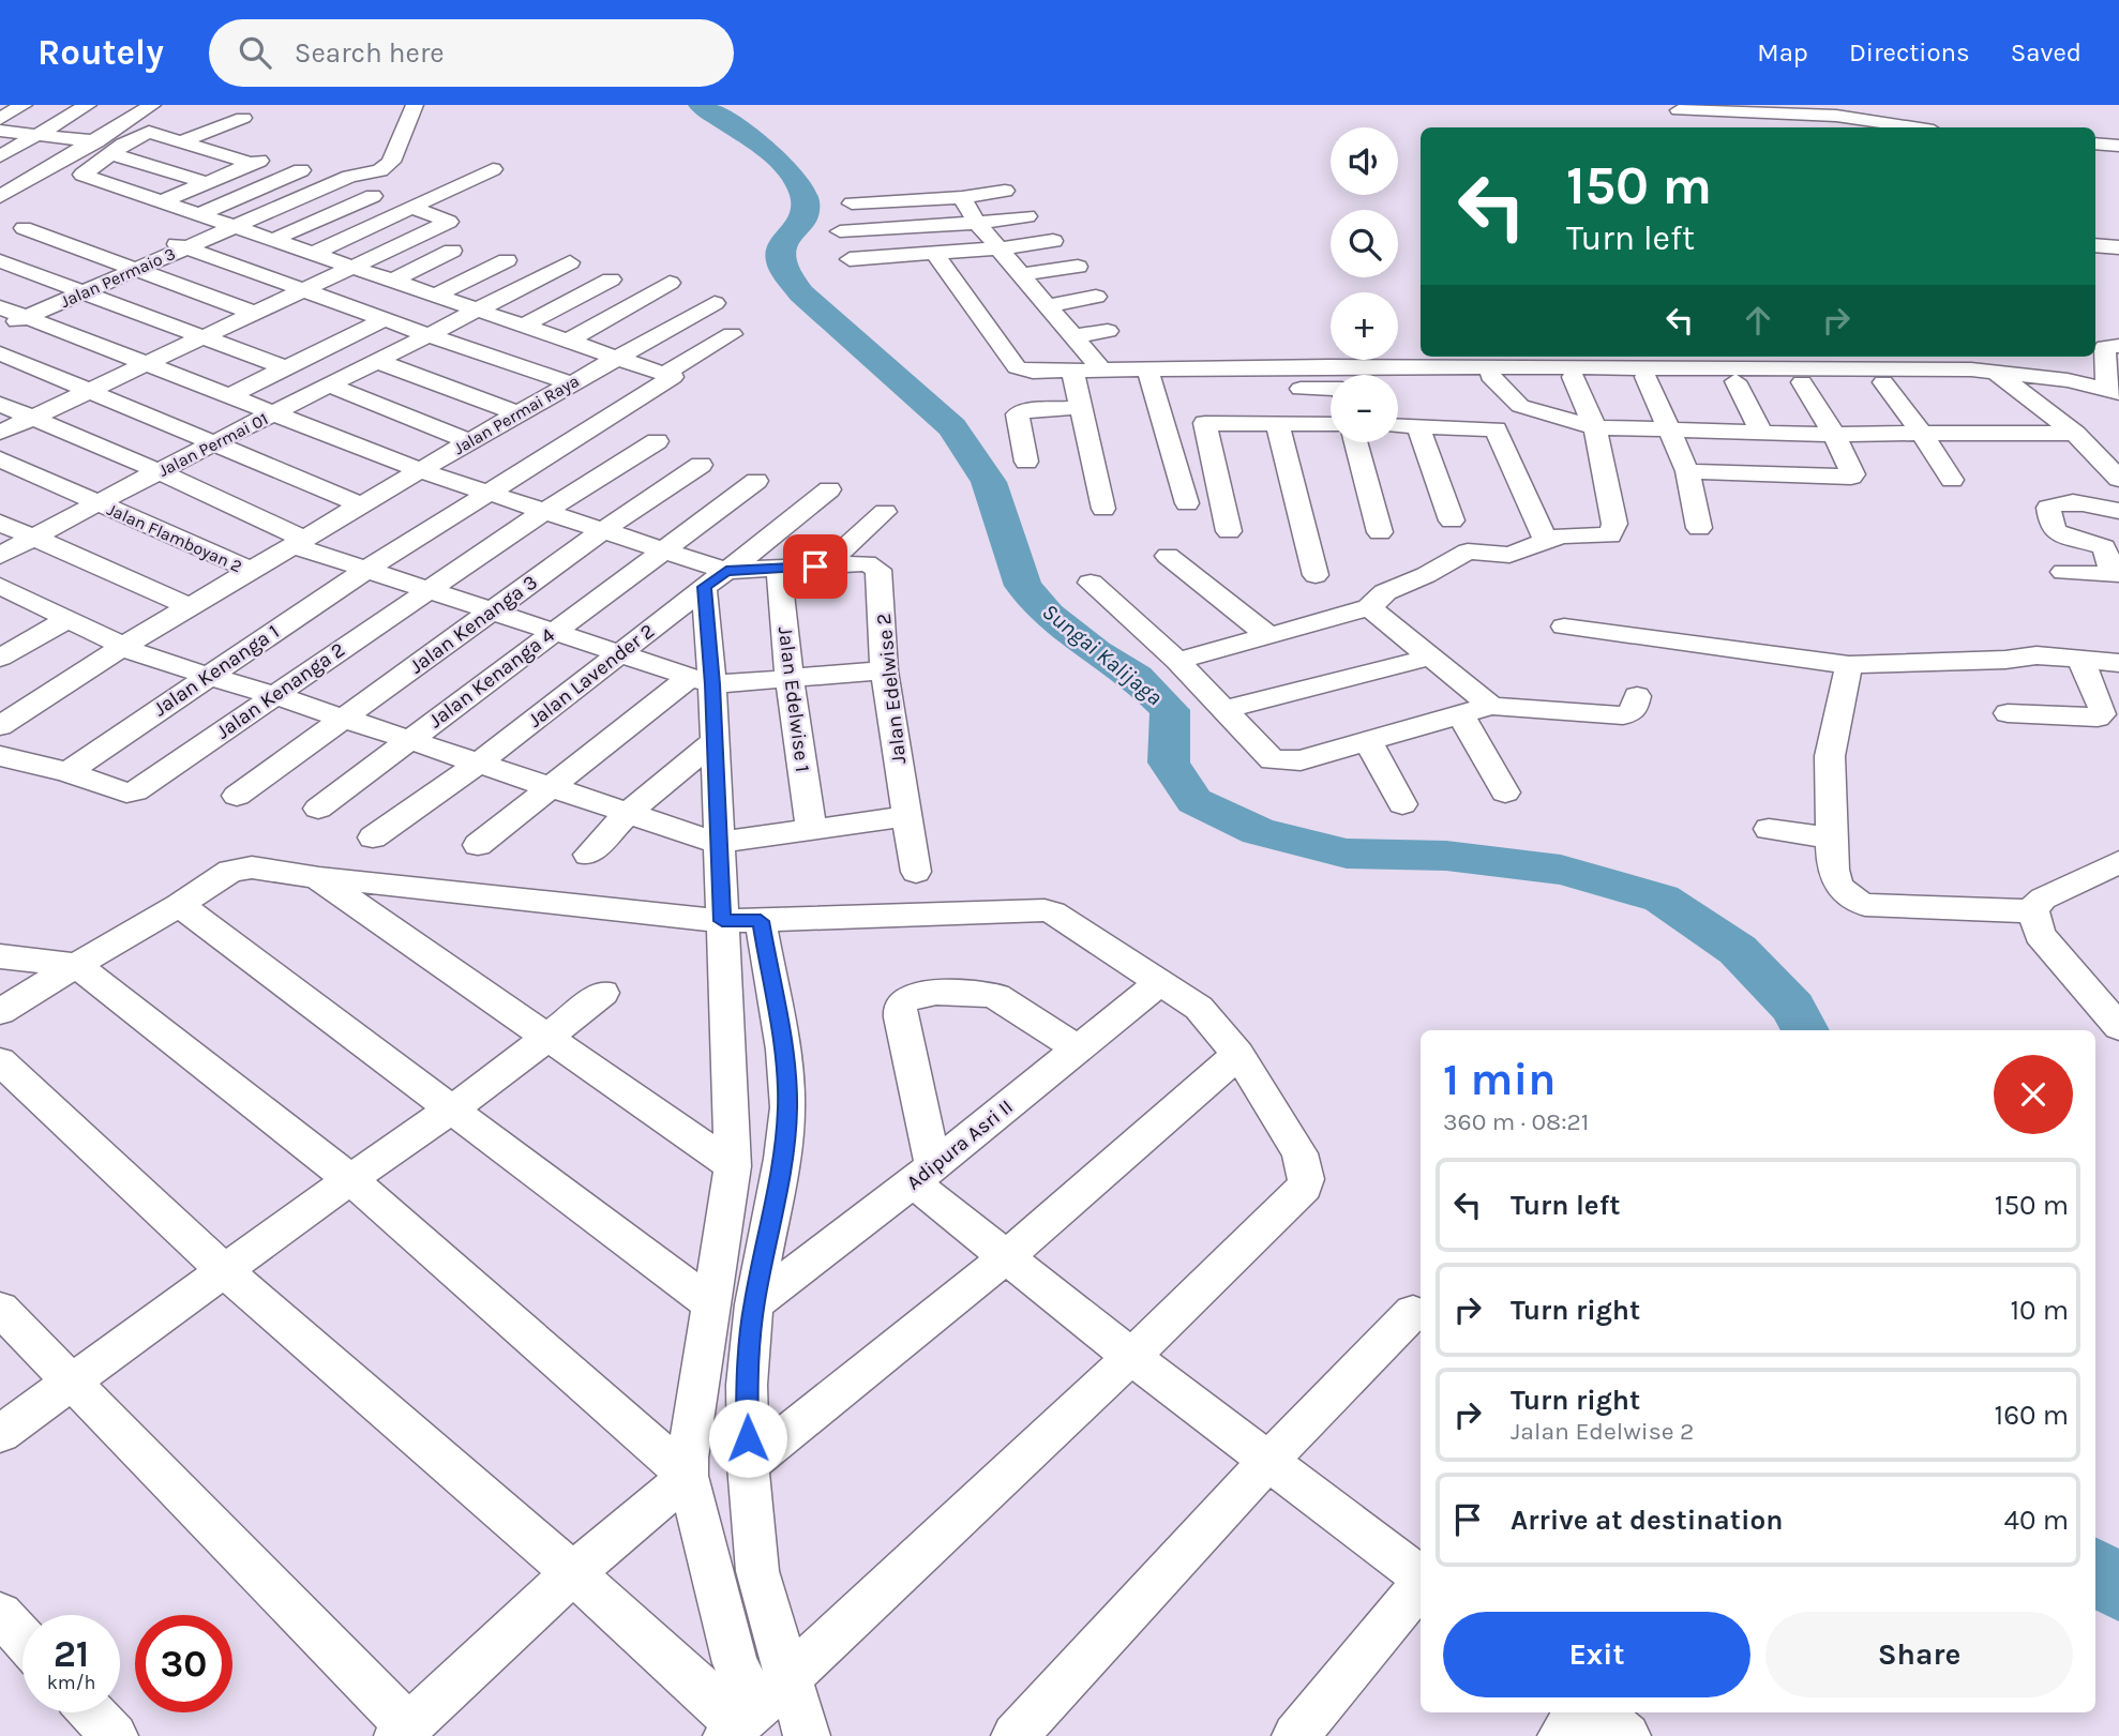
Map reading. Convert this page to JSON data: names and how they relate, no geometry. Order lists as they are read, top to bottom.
{
  "streets": {
    "street": [
      "Jalan Permaio 3",
      "Jalan Permai Raya",
      "Jalan Permai 01",
      "Jalan Flamboyan 2",
      "Jalan Kenanga 3",
      "Jalan Kenanga 1",
      "Jalan Lavender 2",
      "Jalan Kenanga 4",
      "Jalan Edelwise 2",
      "Jalan Kenanga 2",
      "Jalan Edelwise 1",
      "Adipura Asri II"
    ]
  },
  "crossings": [
    ["Jalan Permai Raya", "Jalan Flamboyan 2"],
    ["Jalan Permai 01", "Jalan Flamboyan 2"],
    ["Jalan Kenanga 1", "Jalan Kenanga 2"],
    ["Jalan Lavender 2", "Jalan Edelwise 2"],
    ["Jalan Edelwise 2", "Jalan Edelwise 1"]
  ],
  "water": ["Sungai Kalijaga"],
  "page": {
    "header": "Routely",
    "search": "Search here",
    "nav": ["Map", "Directions", "Saved"],
    "map_buttons": ["+", "−"],
    "turn": ["150 m", "Turn left"],
    "heading": ["1 min", "360 m · 08:21"],
    "list": [
      {
        "name": "Turn left",
        "value": "150 m"
      },
      {
        "name": "Turn right",
        "value": "10 m"
      },
      {
        "name": "Turn right",
        "note": "Jalan Edelwise 2",
        "value": "160 m"
      },
      {
        "name": "Arrive at destination",
        "value": "40 m"
      }
    ],
    "buttons": ["Exit", "Share"],
    "speed": "21 km/h",
    "limit": "30"
  }
}
